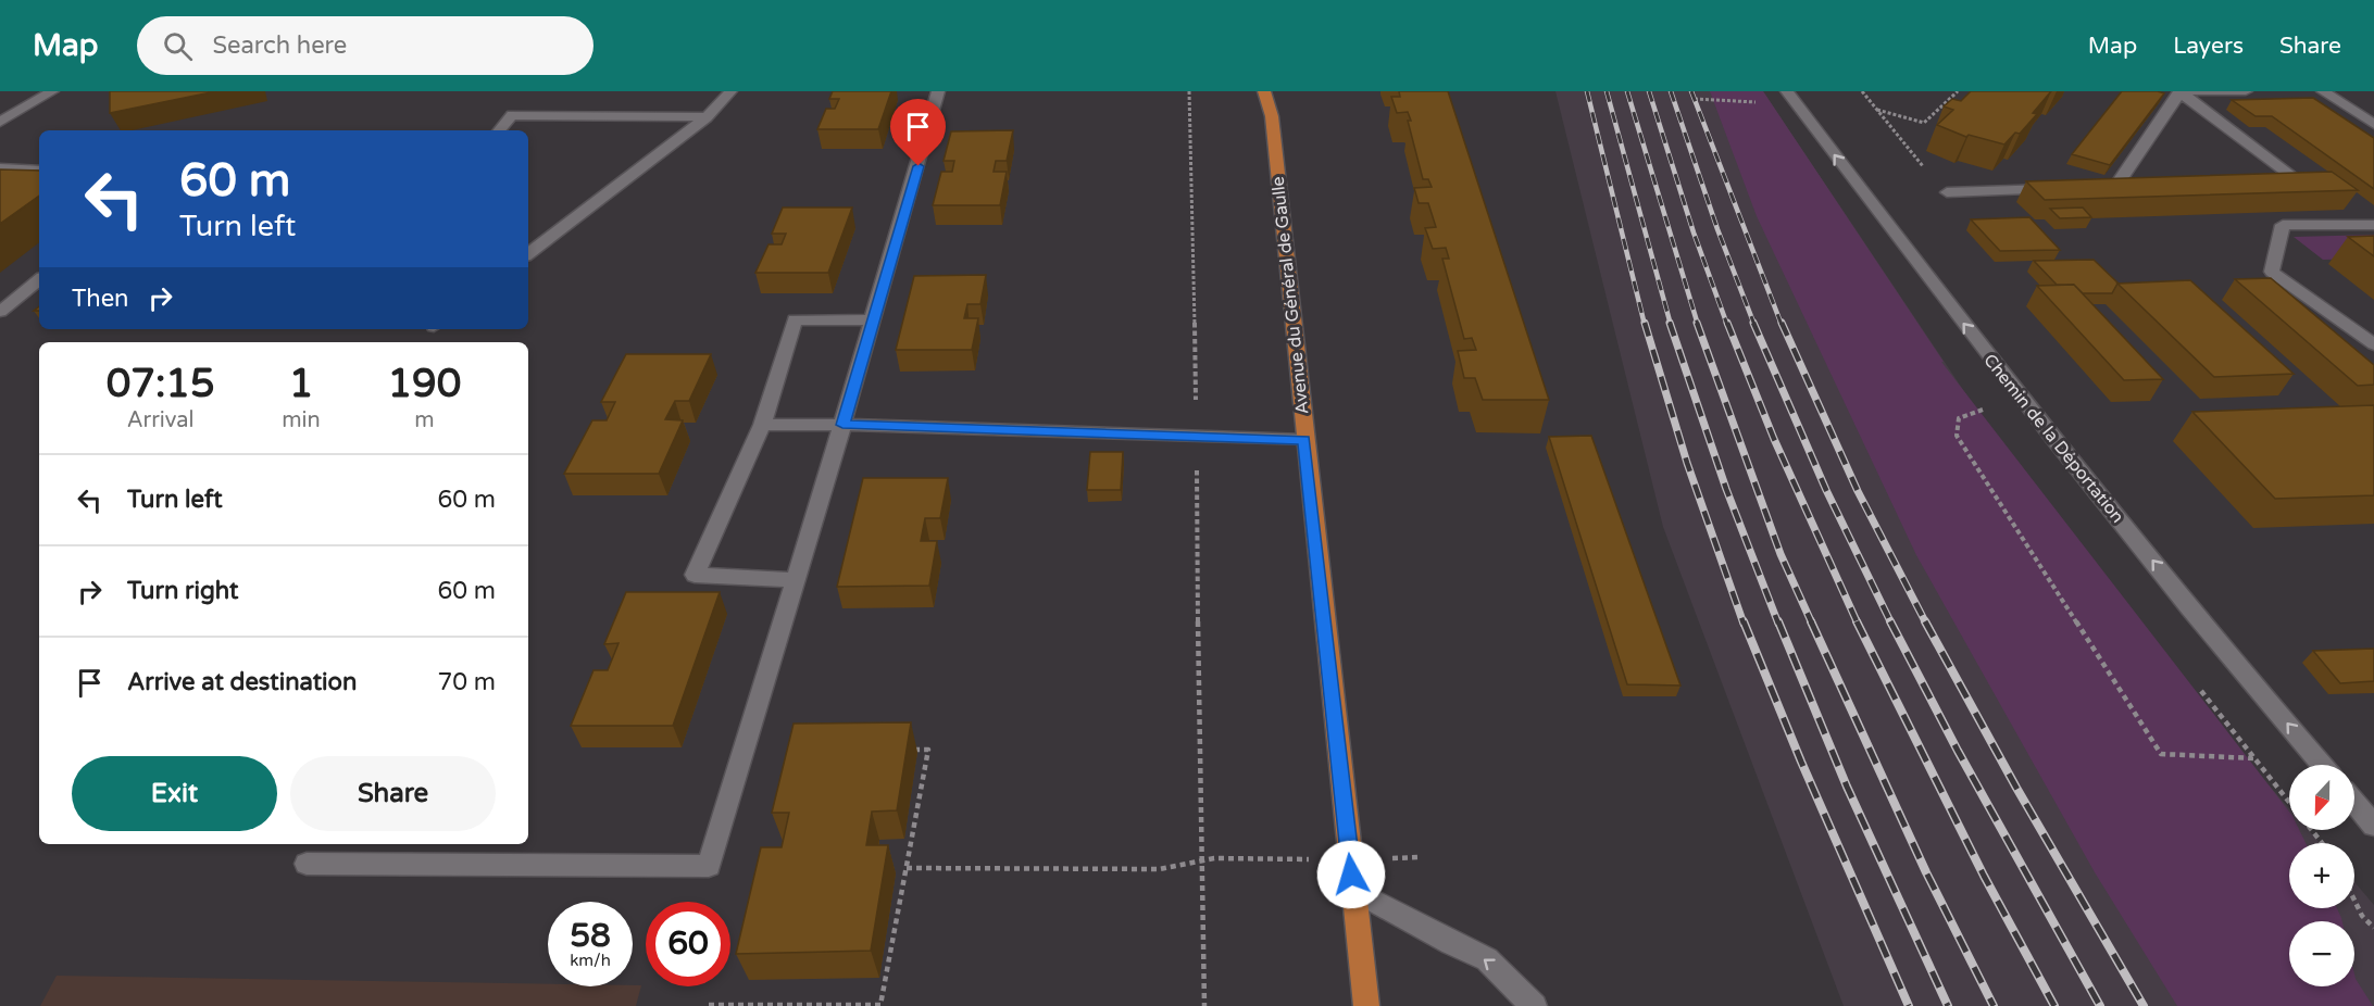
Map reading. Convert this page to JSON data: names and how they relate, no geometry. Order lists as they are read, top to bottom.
{
  "streets": {
    "main road": ["Avenue du Général de Gaulle"],
    "street": ["Chemin de la Déportation"]
  },
  "one_way": ["Chemin de la Déportation"],
  "north": "bottom",
  "page": {
    "header": "Map",
    "search": "Search here",
    "nav": ["Map", "Layers", "Share"],
    "turn": ["60 m", "Turn left"],
    "then": "Then",
    "eta": [
      "07:15",
      "Arrival",
      "1",
      "min",
      "190",
      "m"
    ],
    "list": [
      {
        "name": "Turn left",
        "value": "60 m"
      },
      {
        "name": "Turn right",
        "value": "60 m"
      },
      {
        "name": "Arrive at destination",
        "value": "70 m"
      }
    ],
    "buttons": ["Exit", "Share"],
    "map_buttons": ["+", "−"],
    "speed": "58 km/h",
    "limit": "60"
  }
}
